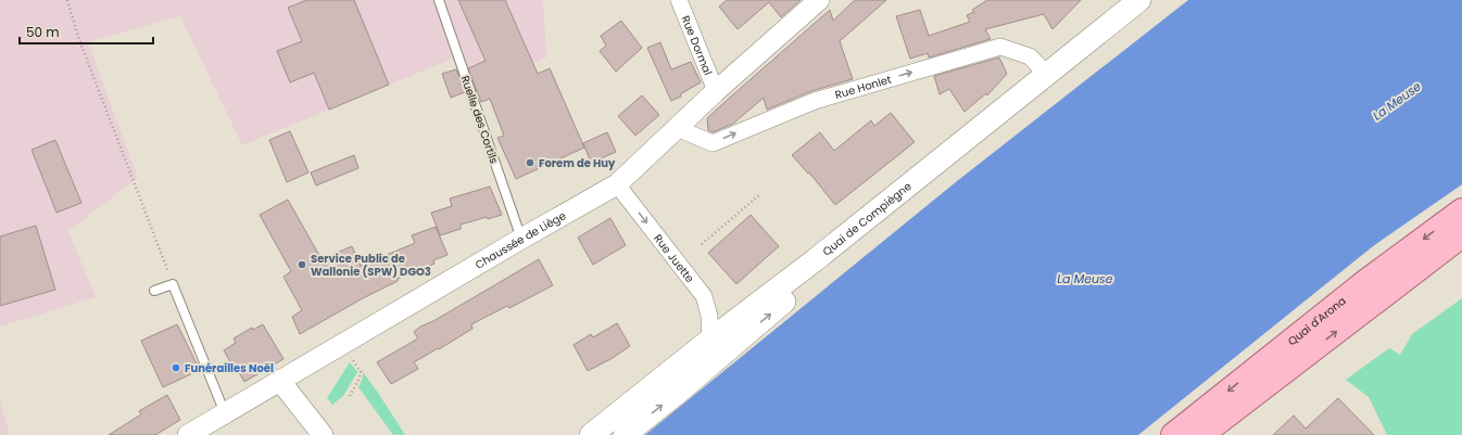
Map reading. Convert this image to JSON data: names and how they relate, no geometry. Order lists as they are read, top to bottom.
{
  "streets": {
    "main road": ["Quai de Compiègne", "Quai d'Arona"],
    "street": [
      "Rue Dormal",
      "Rue Honlet",
      "Chaussée de Liège",
      "Rue Juette"
    ],
    "lane": ["Ruelle des Cortils"]
  },
  "crossings": [
    ["Rue Dormal", "Chaussée de Liège"],
    ["Rue Honlet", "Quai de Compiègne"],
    ["Rue Honlet", "Chaussée de Liège"],
    ["Ruelle des Cortils", "Chaussée de Liège"],
    ["Quai de Compiègne", "Rue Juette"],
    ["Chaussée de Liège", "Rue Juette"]
  ],
  "one_way": ["Rue Honlet", "Rue Juette"],
  "water": ["La Meuse"],
  "places": ["Forem de Huy", "Service Public de Wallonie (SPW) DGO3", "Funérailles Noël"],
  "scale_bar": "50 m"
}
